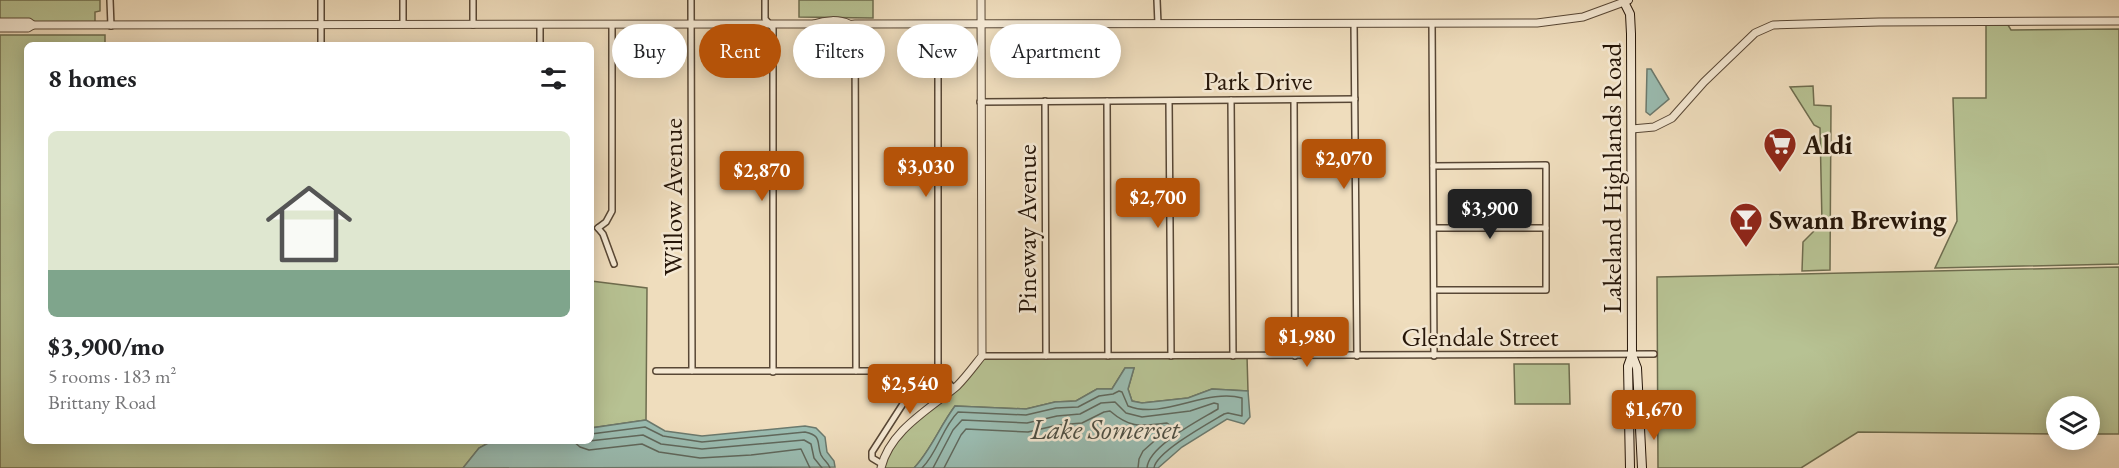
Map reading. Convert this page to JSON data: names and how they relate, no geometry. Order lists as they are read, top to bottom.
{
  "streets": {
    "main road": ["Lakeland Highlands Road"],
    "street": [
      "Park Drive",
      "Willow Avenue",
      "Pineway Avenue",
      "Glendale Street"
    ]
  },
  "crossings": [
    ["Park Drive", "Pineway Avenue"],
    ["Lakeland Highlands Road", "Glendale Street"],
    ["Pineway Avenue", "Glendale Street"]
  ],
  "water": ["Lake Somerset"],
  "places": {
    "supermarket": ["Aldi"],
    "bar": ["Swann Brewing"]
  },
  "page": {
    "chip": [
      "Buy",
      "Rent",
      "Filters",
      "New",
      "Apartment"
    ],
    "heading": "8 homes",
    "list": [
      {
        "name": "$3,900/mo",
        "note": "5 rooms · 183 m² · Brittany Road"
      }
    ],
    "price": [
      "$2,070",
      "$3,030",
      "$2,870",
      "$2,700",
      "$3,900",
      "$1,980",
      "$2,540",
      "$1,670"
    ]
  }
}
